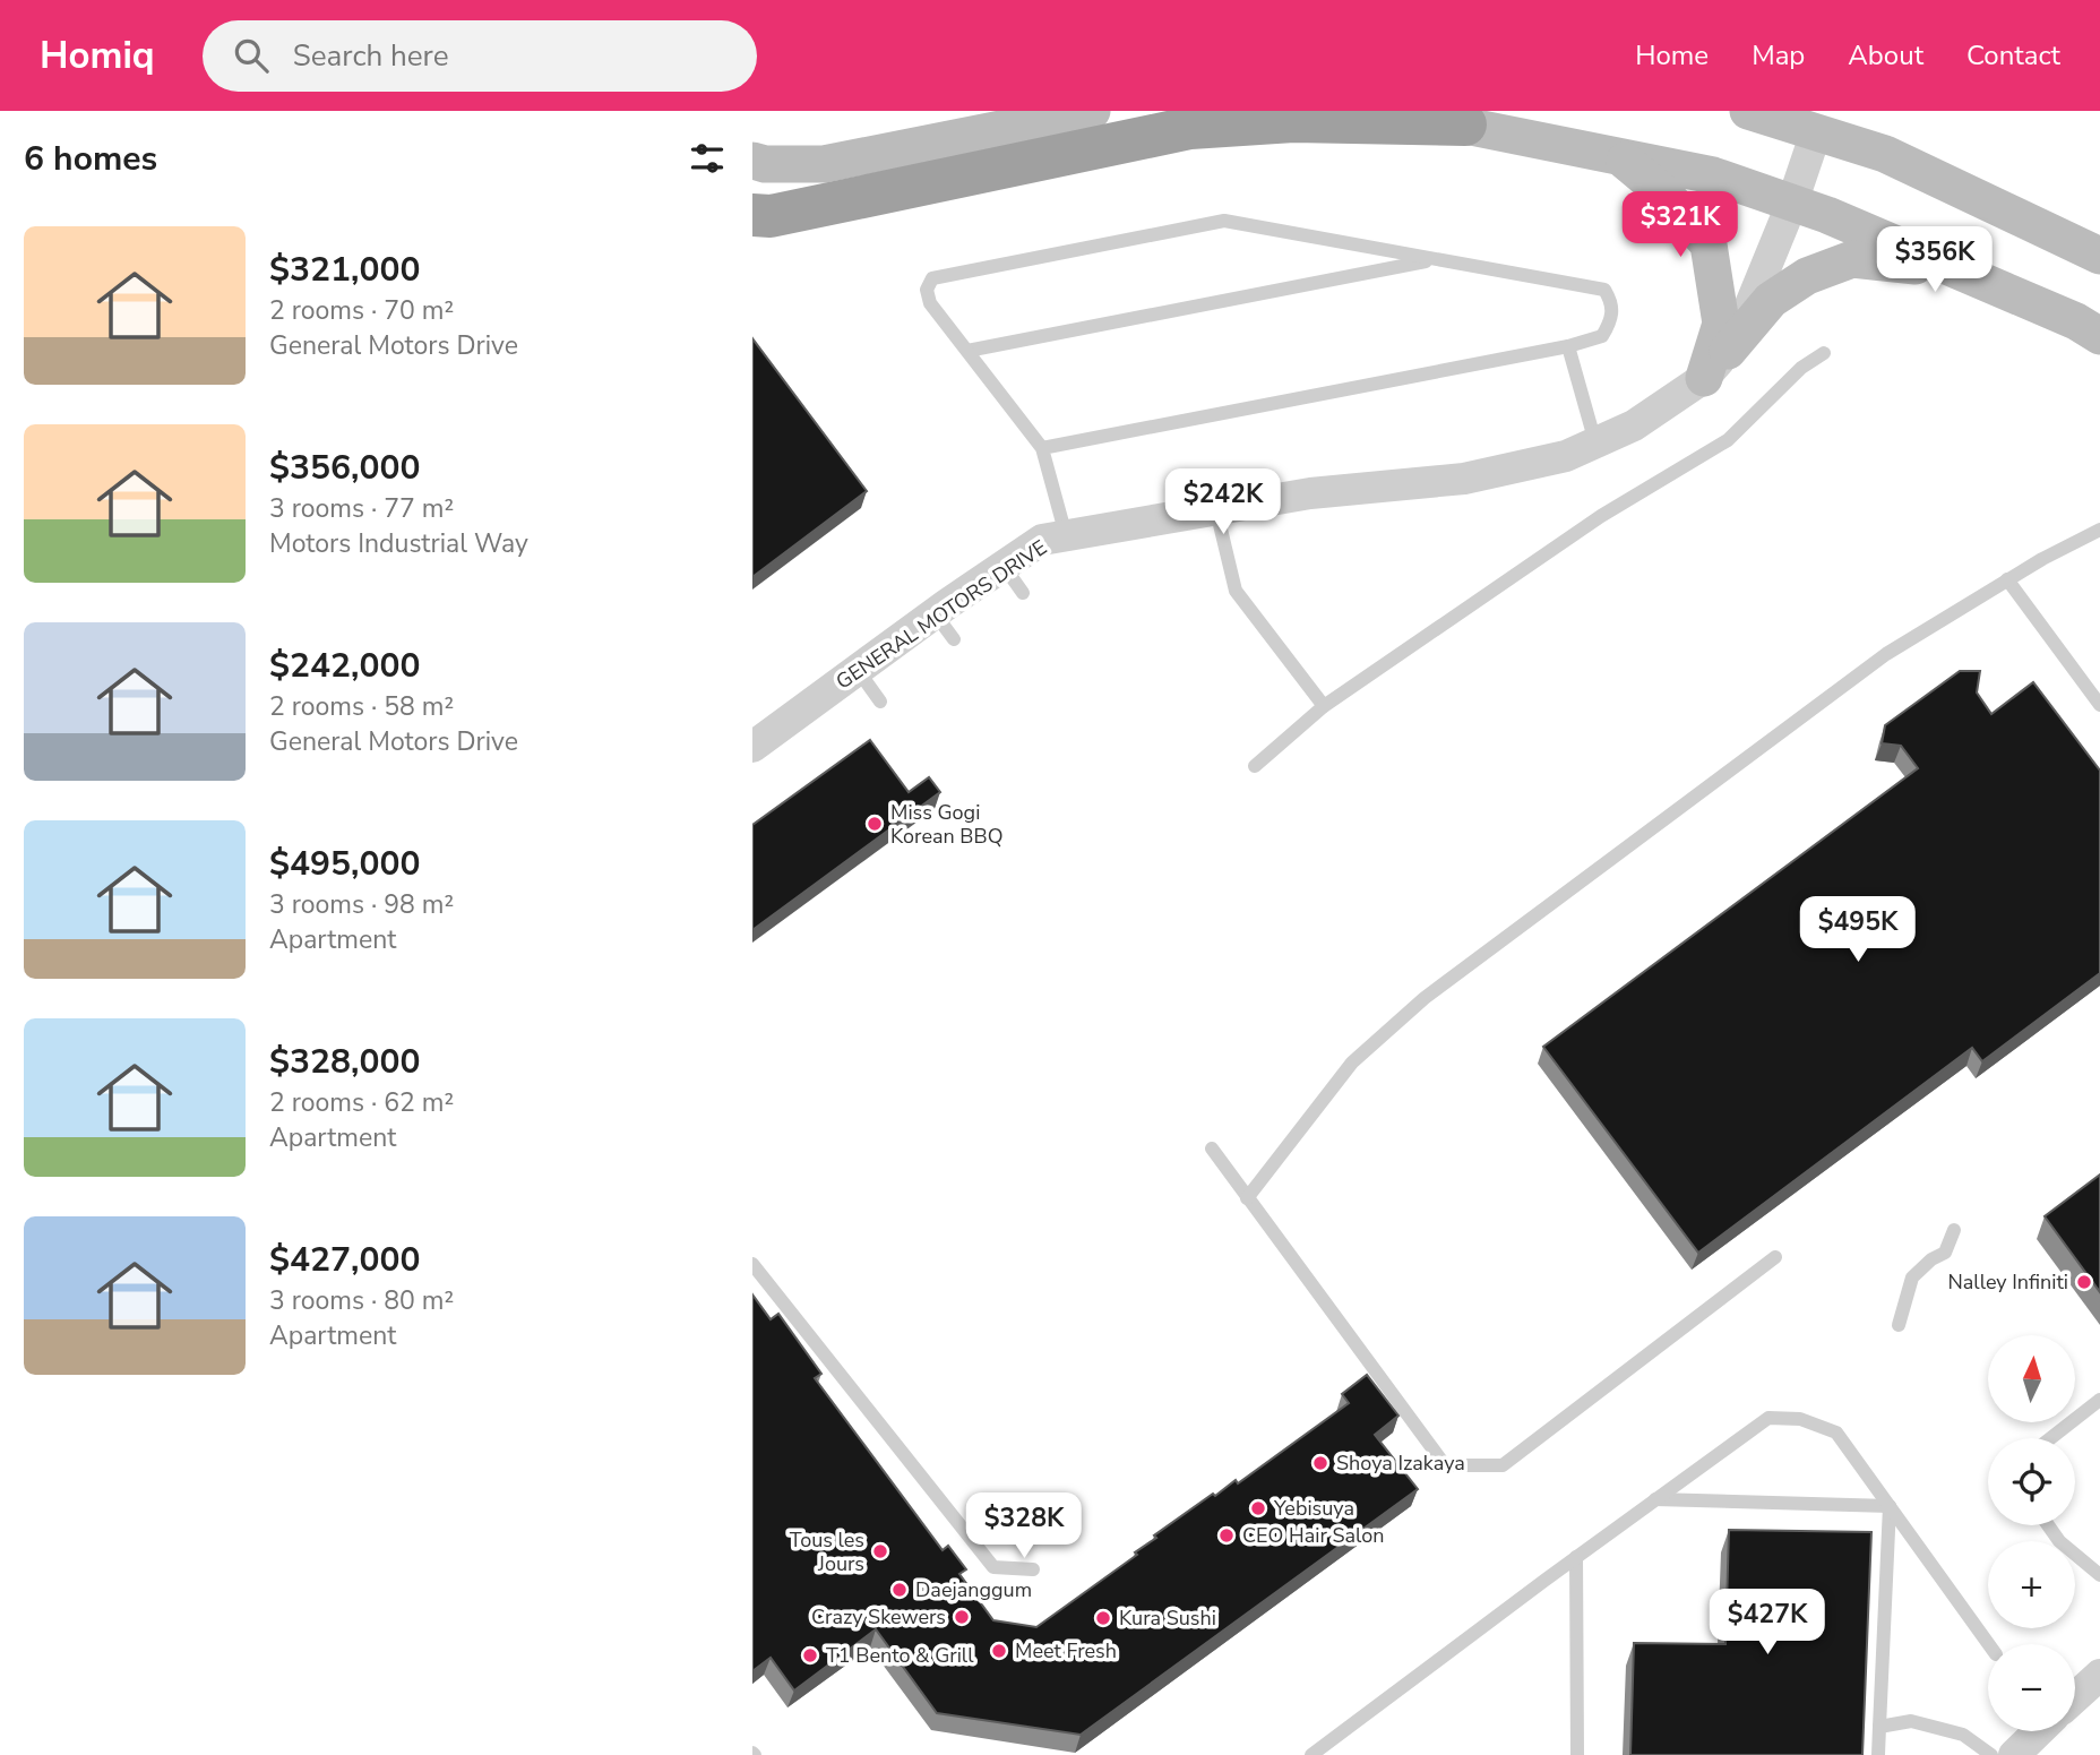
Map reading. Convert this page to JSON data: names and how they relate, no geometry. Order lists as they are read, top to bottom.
{
  "streets": {
    "street": ["GENERAL MOTORS DRIVE"]
  },
  "places": [
    "Miss Gogi Korean BBQ",
    "Nalley Infiniti",
    "Shoya Izakaya",
    "Yebisuya",
    "CEO Hair Salon",
    "Tous les Jours",
    "Daejanggum",
    "Crazy Skewers",
    "Kura Sushi",
    "Meet Fresh",
    "T1 Bento & Grill"
  ],
  "north": "top",
  "page": {
    "header": "Homiq",
    "search": "Search here",
    "nav": [
      "Home",
      "Map",
      "About",
      "Contact"
    ],
    "heading": "6 homes",
    "price": [
      "$321K",
      "$356K",
      "$242K",
      "$495K",
      "$328K",
      "$427K"
    ],
    "list": [
      {
        "name": "$321,000",
        "note": "2 rooms · 70 m² · General Motors Drive"
      },
      {
        "name": "$356,000",
        "note": "3 rooms · 77 m² · Motors Industrial Way"
      },
      {
        "name": "$242,000",
        "note": "2 rooms · 58 m² · General Motors Drive"
      },
      {
        "name": "$495,000",
        "note": "3 rooms · 98 m² · Apartment"
      },
      {
        "name": "$328,000",
        "note": "2 rooms · 62 m² · Apartment"
      },
      {
        "name": "$427,000",
        "note": "3 rooms · 80 m² · Apartment"
      }
    ],
    "map_buttons": ["+", "−"]
  }
}
